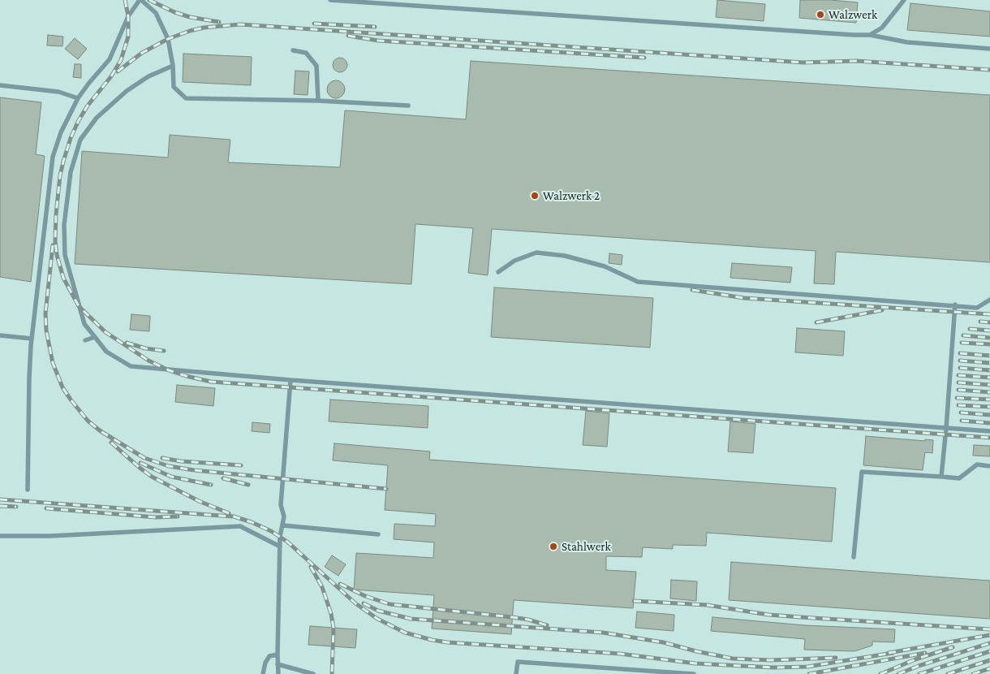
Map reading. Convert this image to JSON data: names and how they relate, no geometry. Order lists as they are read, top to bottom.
{
  "places": ["Walzwerk", "Walzwerk 2", "Stahlwerk"]
}
